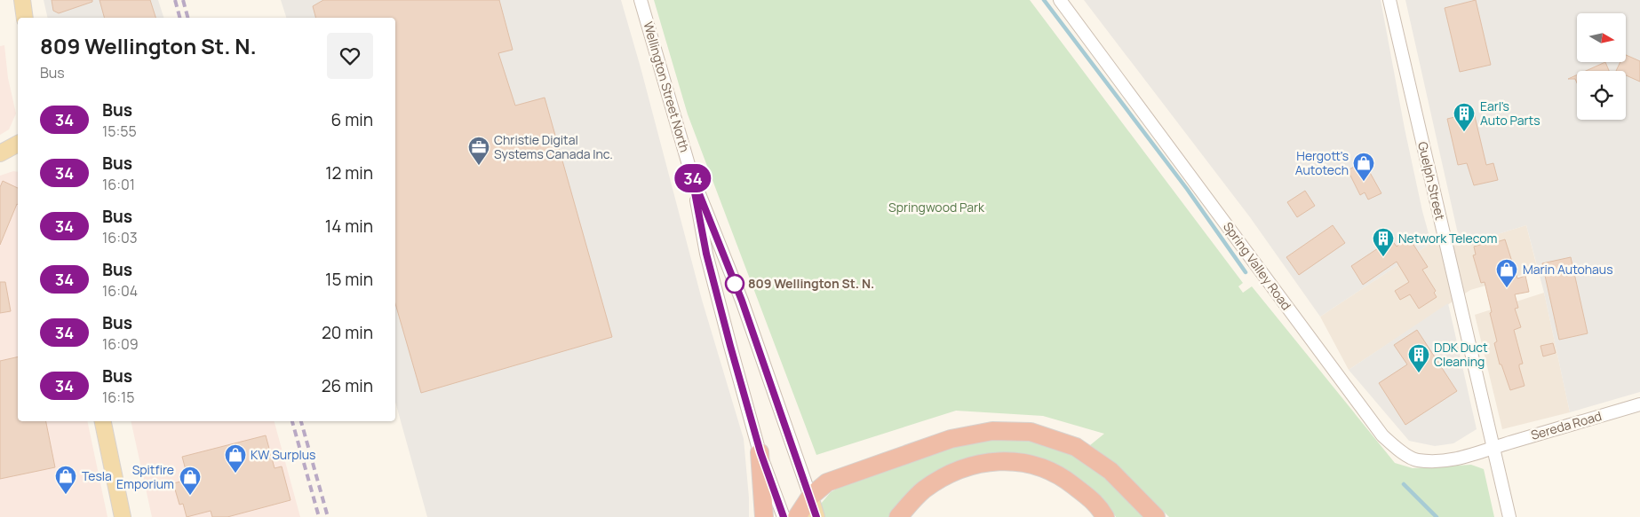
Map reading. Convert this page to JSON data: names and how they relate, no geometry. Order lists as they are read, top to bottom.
{
  "streets": {
    "main road": ["Wellington Street North"],
    "street": ["Guelph Street", "Spring Valley Road", "Sereda Road"]
  },
  "crossings": [
    ["Guelph Street", "Spring Valley Road"],
    ["Guelph Street", "Sereda Road"],
    ["Spring Valley Road", "Sereda Road"]
  ],
  "parks": ["Springwood Park"],
  "places": {
    "building": ["Earl's Auto Parts", "Network Telecom", "DDK Duct Cleaning"],
    "office": ["Christie Digital Systems Canada Inc."],
    "shop": [
      "Hergott's Autotech",
      "Marin Autohaus",
      "KW Surplus",
      "Tesla",
      "Spitfire Emporium"
    ],
    "other": ["809 Wellington St. N."]
  },
  "lines": ["bus line 34"],
  "north": "right",
  "page": {
    "on_map": "34",
    "heading": ["809 Wellington St. N.", "Bus"],
    "list": [
      {
        "mark": "34",
        "name": "Bus",
        "note": "15:55",
        "value": "6 min"
      },
      {
        "mark": "34",
        "name": "Bus",
        "note": "16:01",
        "value": "12 min"
      },
      {
        "mark": "34",
        "name": "Bus",
        "note": "16:03",
        "value": "14 min"
      },
      {
        "mark": "34",
        "name": "Bus",
        "note": "16:04",
        "value": "15 min"
      },
      {
        "mark": "34",
        "name": "Bus",
        "note": "16:09",
        "value": "20 min"
      },
      {
        "mark": "34",
        "name": "Bus",
        "note": "16:15",
        "value": "26 min"
      }
    ]
  }
}
